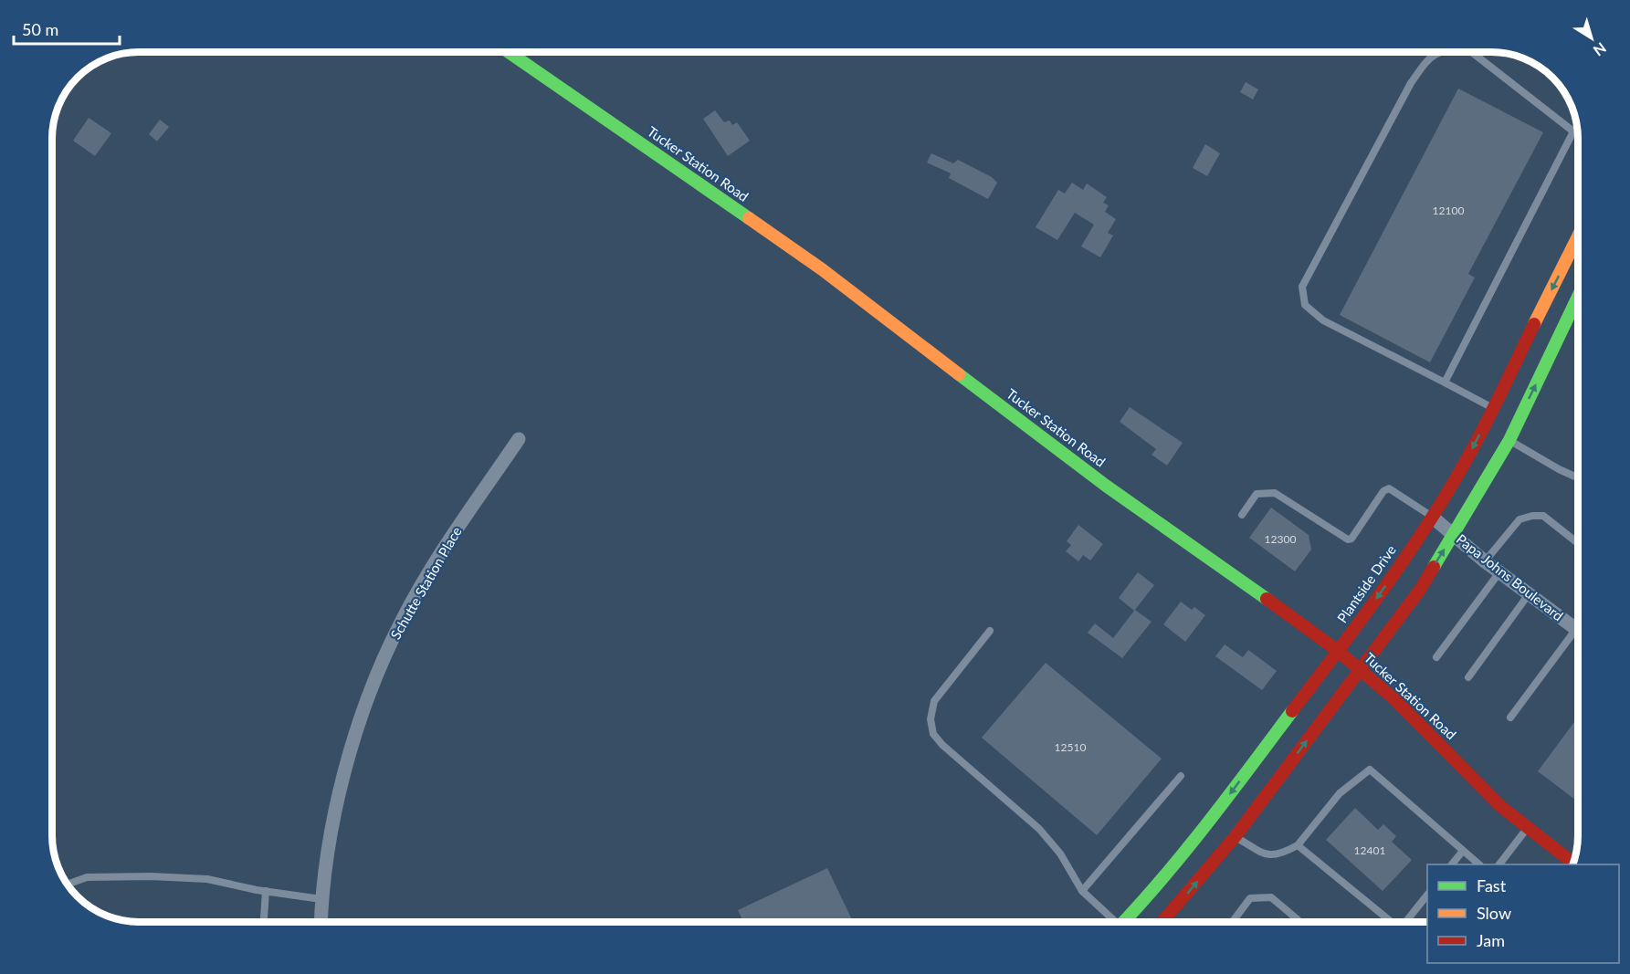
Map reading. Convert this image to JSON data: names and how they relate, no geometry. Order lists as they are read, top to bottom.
{
  "streets": {
    "street": [
      "Tucker Station Road",
      "Papa Johns Boulevard",
      "Schutte Station Place",
      "Plantside Drive"
    ]
  },
  "crossings": [
    ["Tucker Station Road", "Plantside Drive"],
    ["Papa Johns Boulevard", "Plantside Drive"]
  ],
  "house_numbers": [
    "12100",
    "12300",
    "12510",
    "12401"
  ],
  "legend": ["Fast", "Slow", "Jam"],
  "scale_bar": "50 m",
  "north": "bottom right"
}
